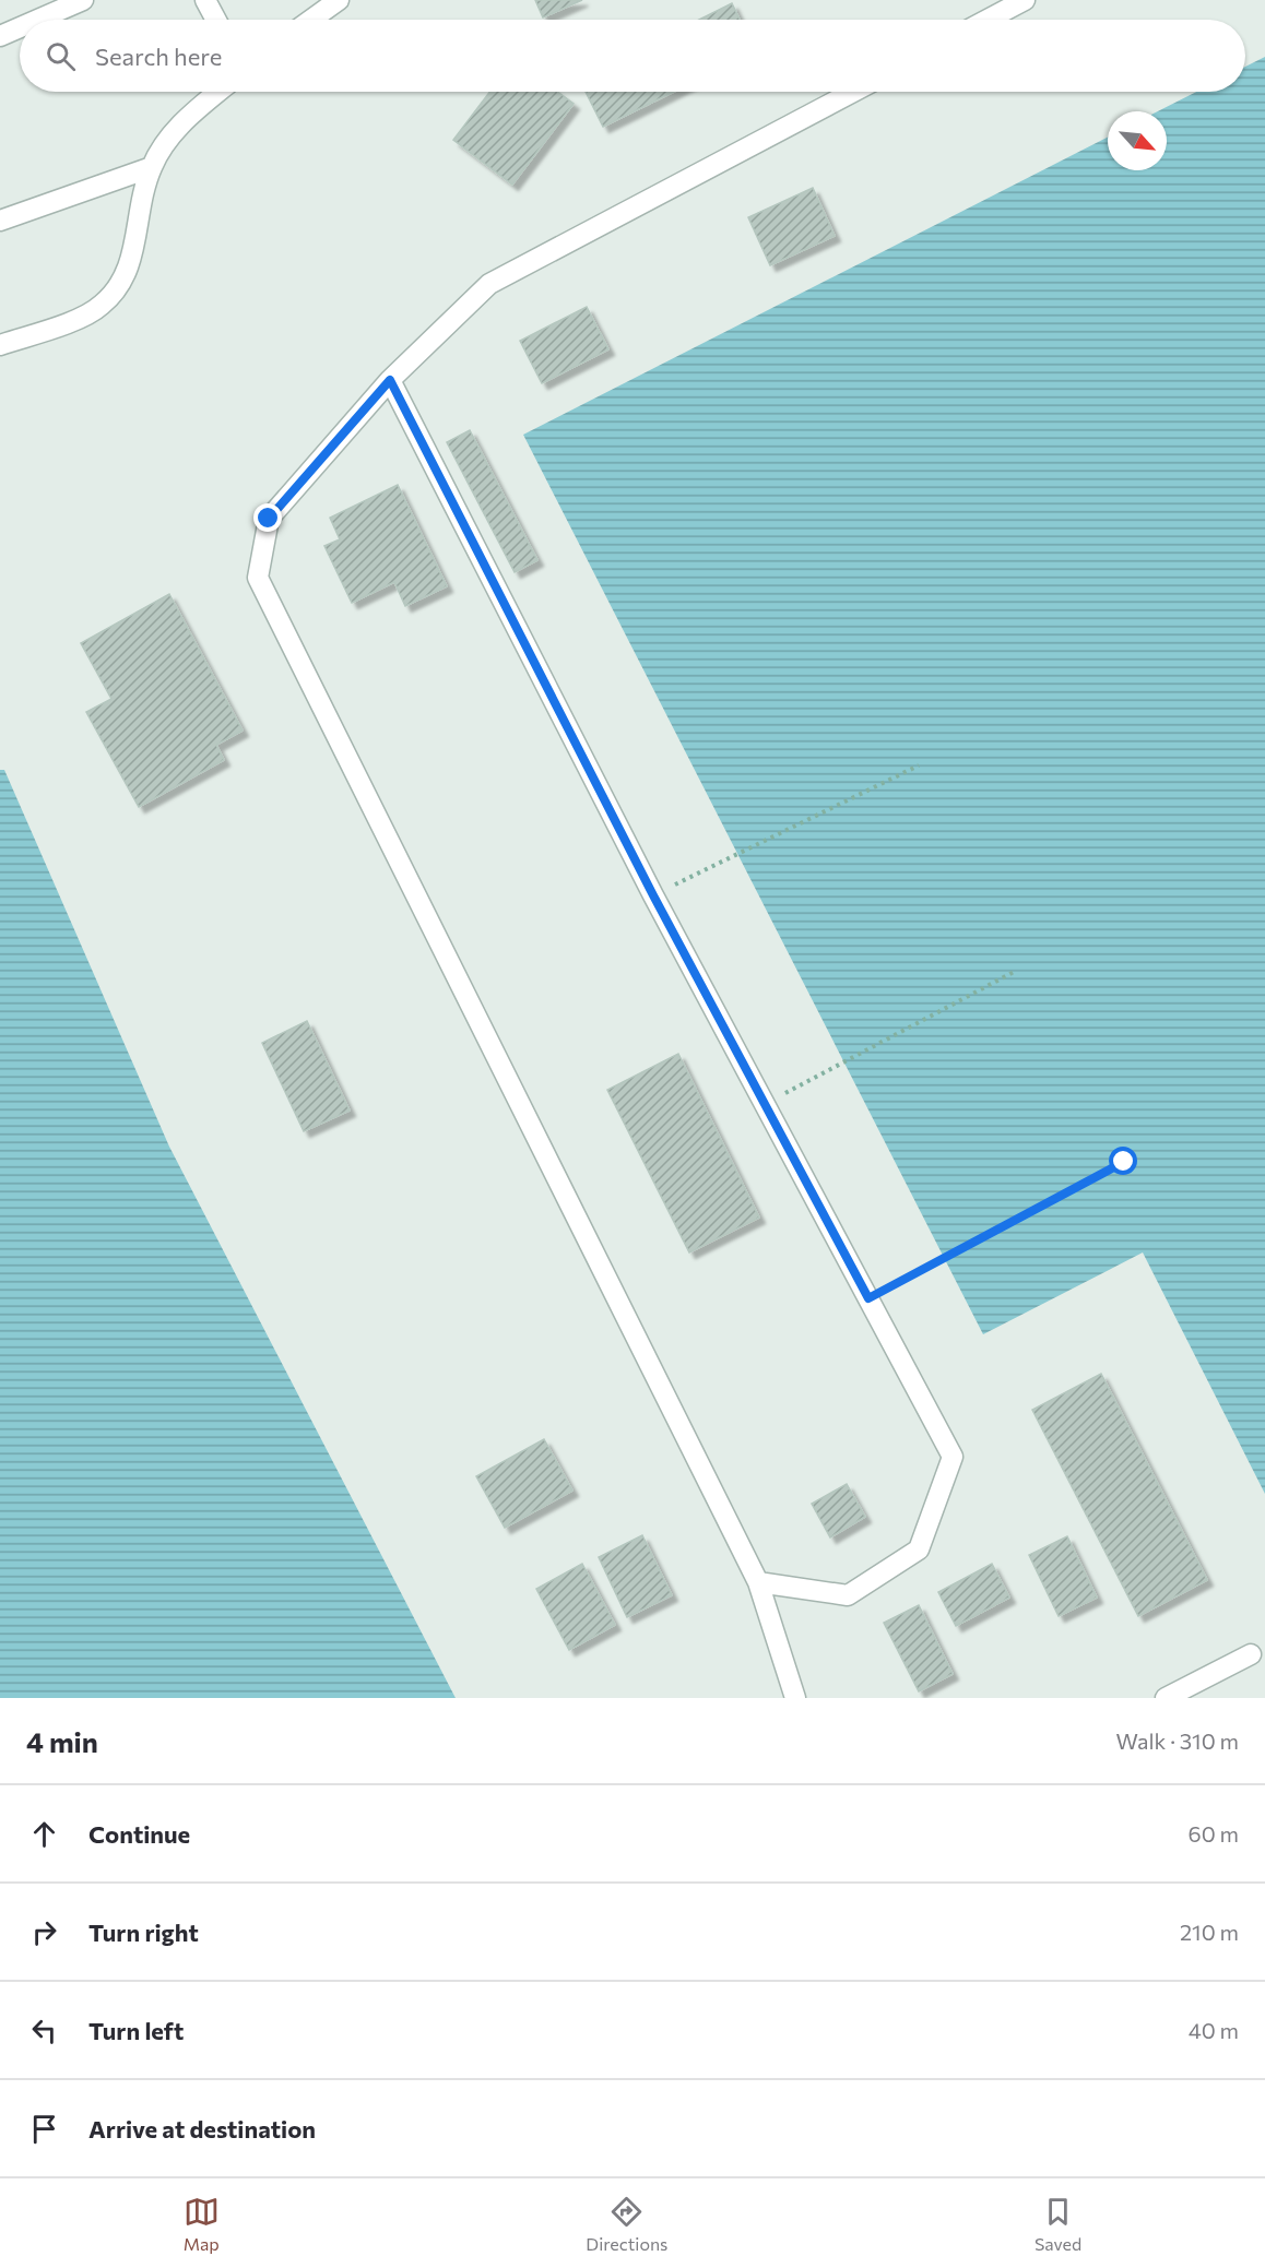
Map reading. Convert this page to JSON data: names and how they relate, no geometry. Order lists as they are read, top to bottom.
{
  "north": "bottom right",
  "page": {
    "search": "Search here",
    "heading": ["4 min", "Walk · 310 m"],
    "list": [
      ["Continue", "60 m"],
      ["Turn right", "210 m"],
      ["Turn left", "40 m"],
      "Arrive at destination"
    ],
    "nav": ["Map", "Directions", "Saved"]
  }
}
